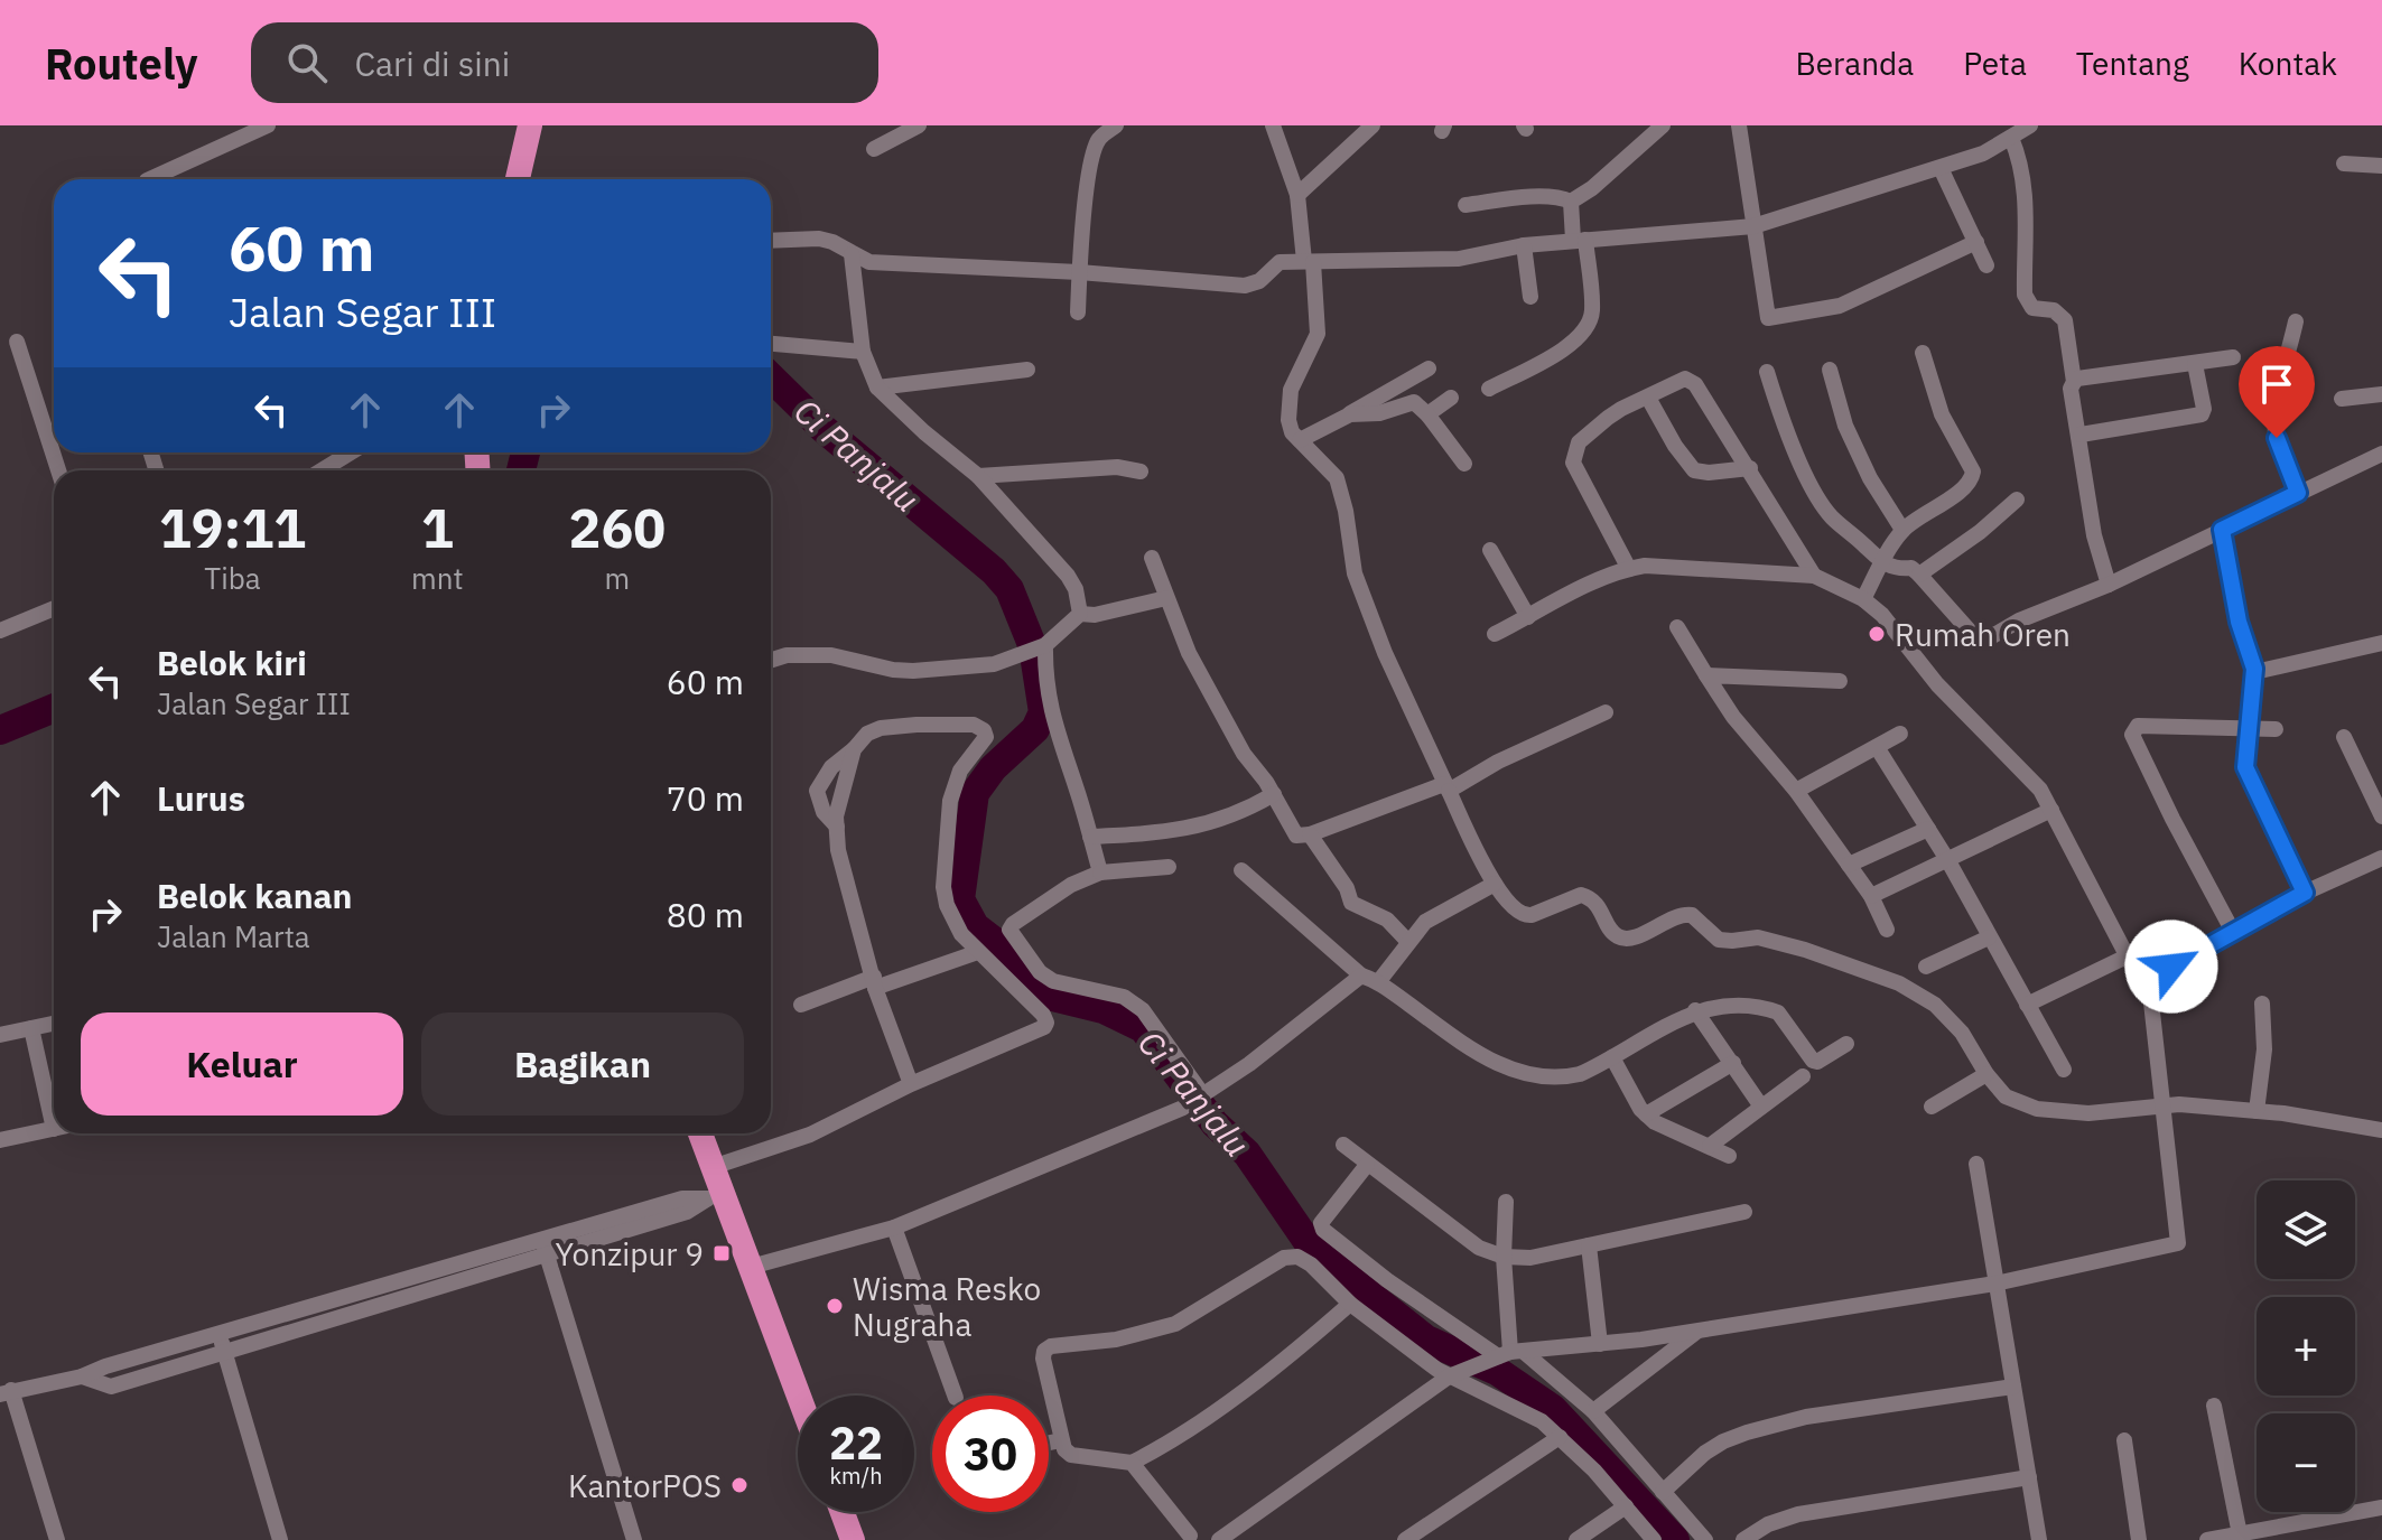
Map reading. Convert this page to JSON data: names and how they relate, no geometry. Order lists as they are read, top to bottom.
{
  "water": ["Ci Panjalu"],
  "places": {
    "other": ["Rumah Oren", "Wisma Resko Nugraha", "KantorPOS"],
    "transit": ["Yonzipur 9"]
  },
  "page": {
    "header": "Routely",
    "search": "Cari di sini",
    "nav": [
      "Beranda",
      "Peta",
      "Tentang",
      "Kontak"
    ],
    "turn": ["60 m", "Jalan Segar III"],
    "eta": [
      "19:11",
      "Tiba",
      "1",
      "mnt",
      "260",
      "m"
    ],
    "list": [
      {
        "name": "Belok kiri",
        "note": "Jalan Segar III",
        "value": "60 m"
      },
      {
        "name": "Lurus",
        "value": "70 m"
      },
      {
        "name": "Belok kanan",
        "note": "Jalan Marta",
        "value": "80 m"
      }
    ],
    "buttons": ["Keluar", "Bagikan"],
    "map_buttons": ["+", "−"],
    "speed": "22 km/h",
    "limit": "30"
  }
}
